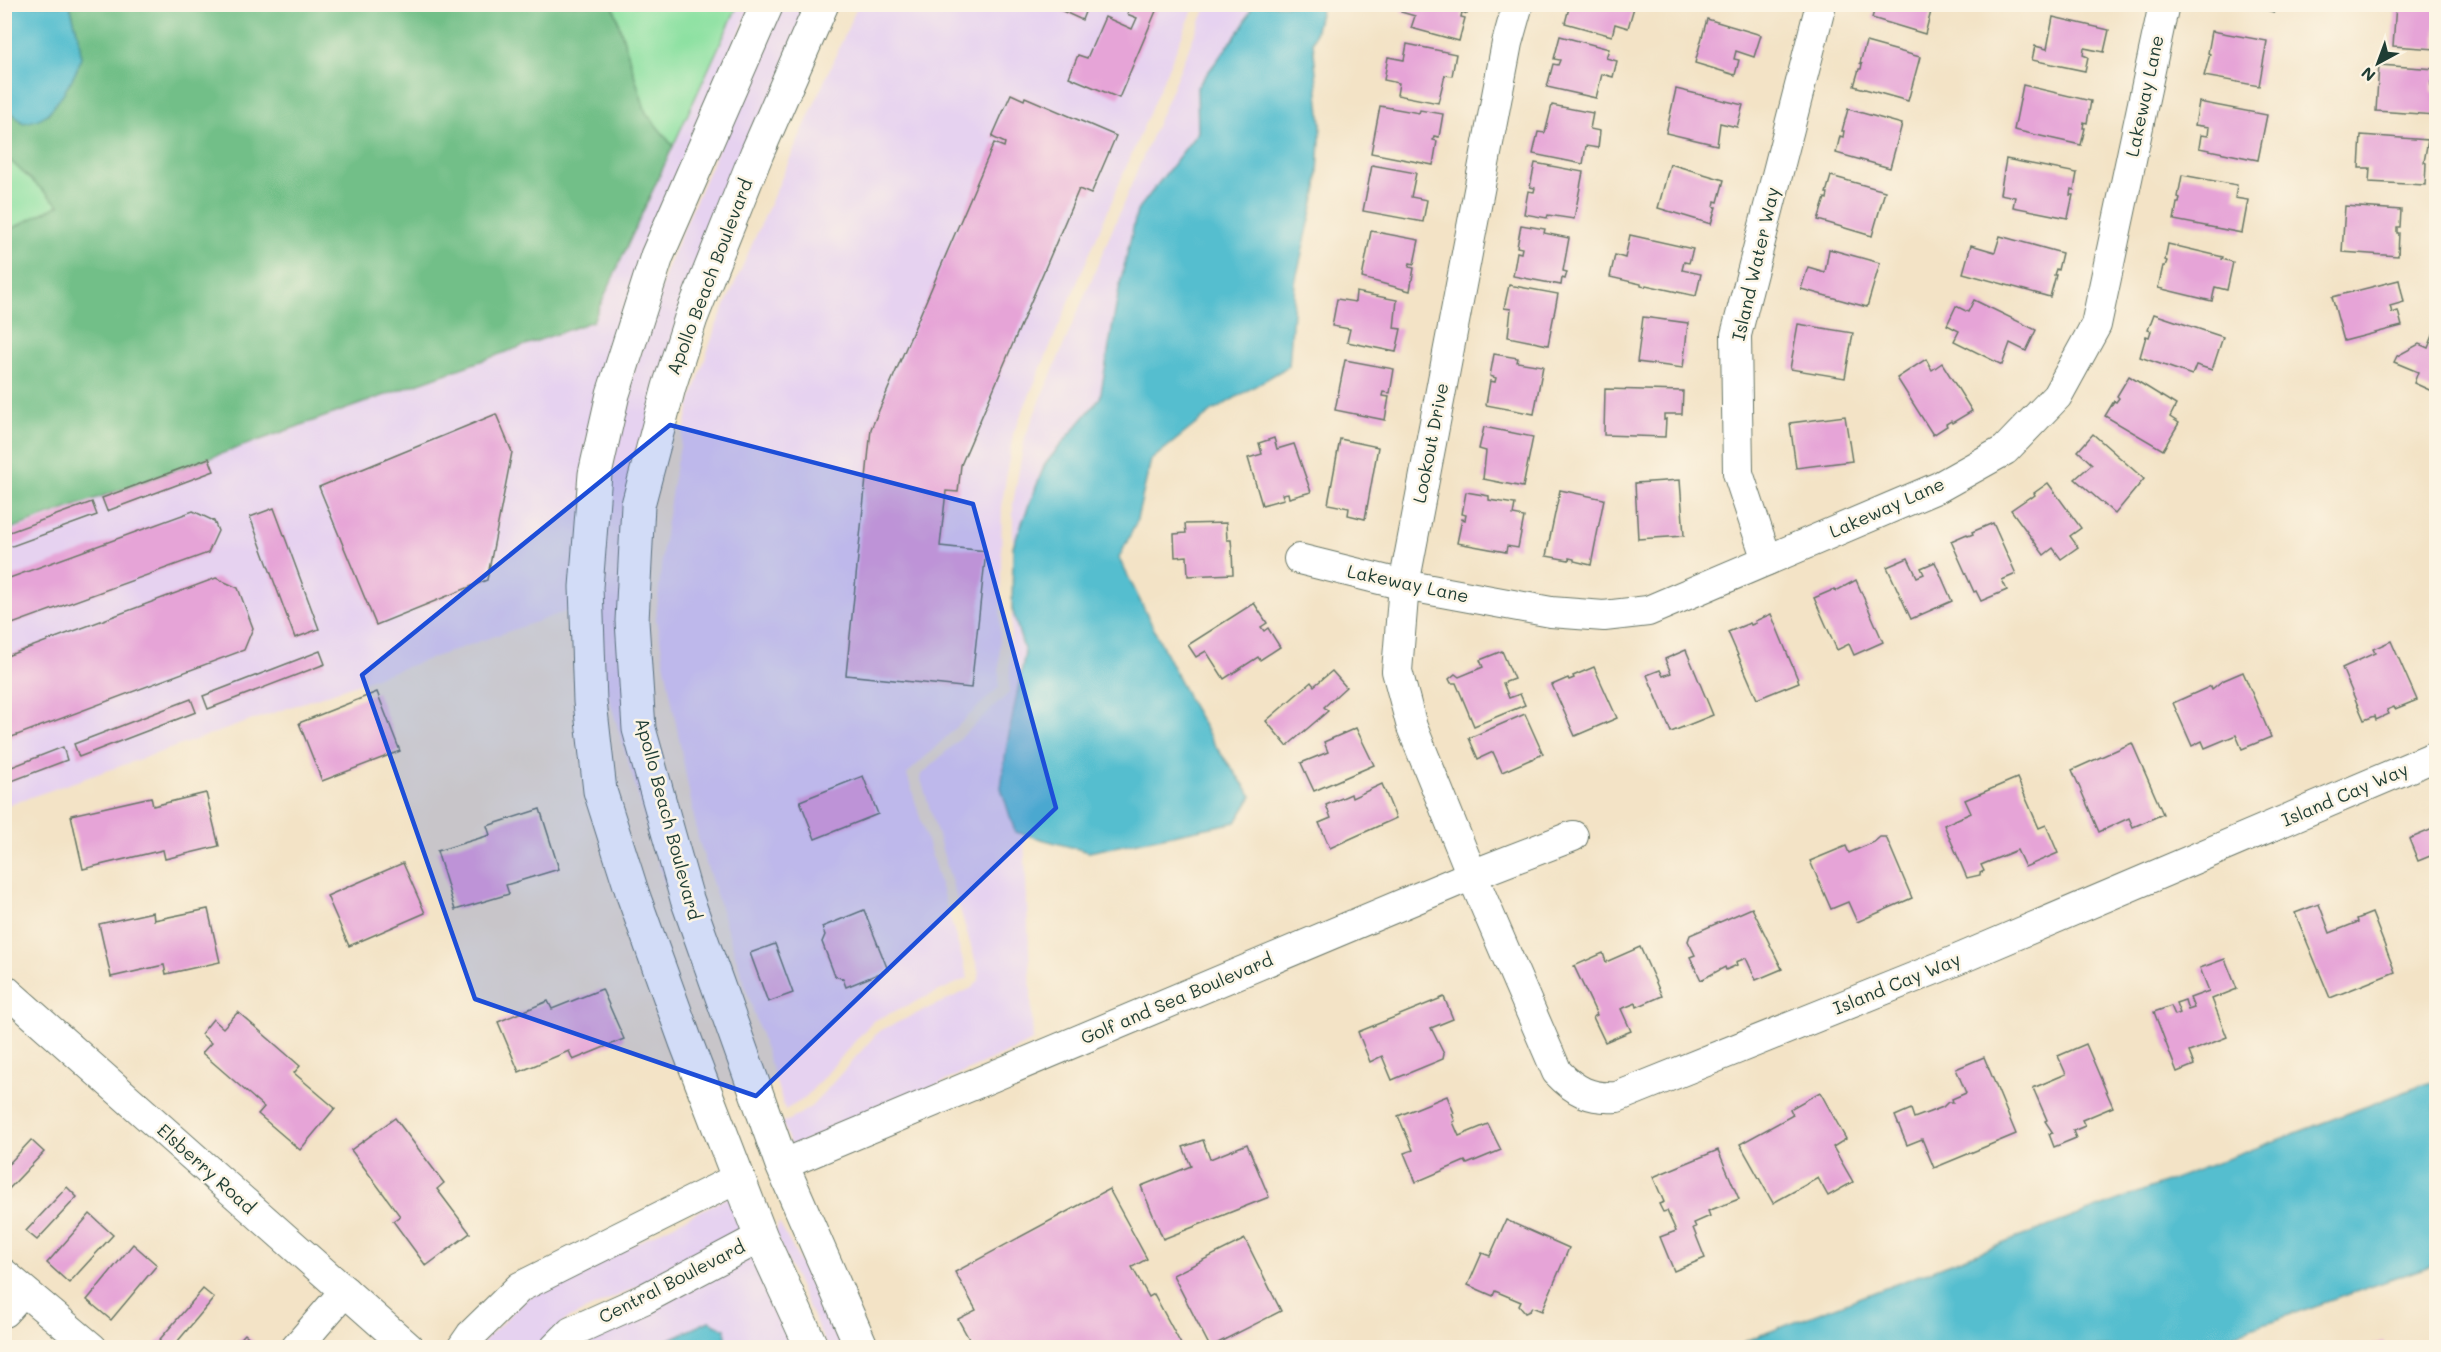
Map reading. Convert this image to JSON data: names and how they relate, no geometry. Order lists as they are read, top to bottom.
{
  "streets": {
    "main road": ["Apollo Beach Boulevard"],
    "street": [
      "Lakeway Lane",
      "Island Water Way",
      "Lookout Drive",
      "Island Cay Way",
      "Golf and Sea Boulevard",
      "Elsberry Road",
      "Central Boulevard"
    ]
  },
  "crossings": [
    ["Lakeway Lane", "Island Water Way"],
    ["Lakeway Lane", "Lookout Drive"],
    ["Apollo Beach Boulevard", "Golf and Sea Boulevard"],
    ["Lookout Drive", "Island Cay Way"],
    ["Lookout Drive", "Golf and Sea Boulevard"],
    ["Island Cay Way", "Golf and Sea Boulevard"]
  ],
  "north": "bottom left"
}
